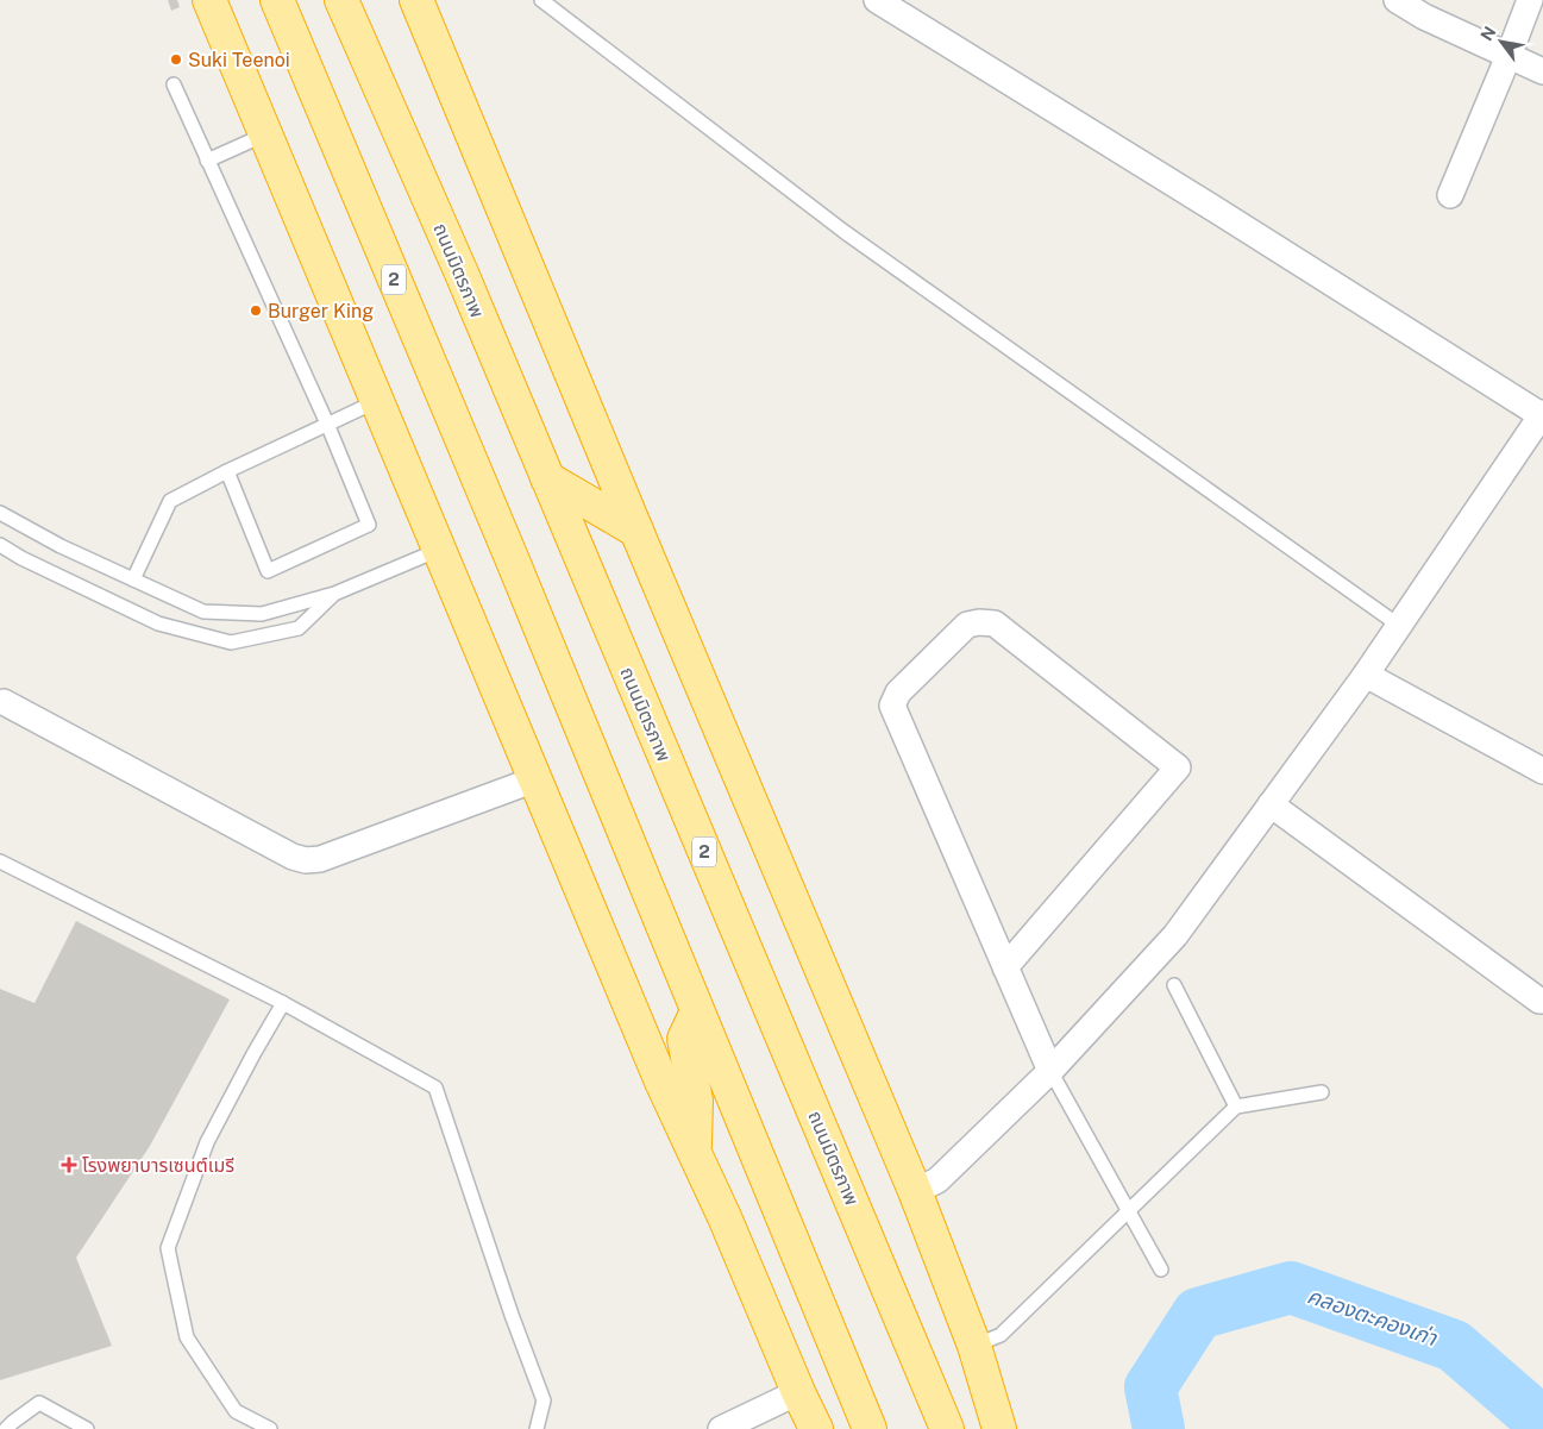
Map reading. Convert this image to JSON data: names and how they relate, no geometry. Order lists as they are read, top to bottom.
{
  "streets": {
    "highway": ["ถนนมิตรภาพ", "2"]
  },
  "water": ["คลองตะคองเก่า"],
  "places": {
    "other": ["Suki Teenoi", "Burger King"],
    "health": ["โรงพยาบารเซนต์เมรี"]
  },
  "north": "top left"
}
